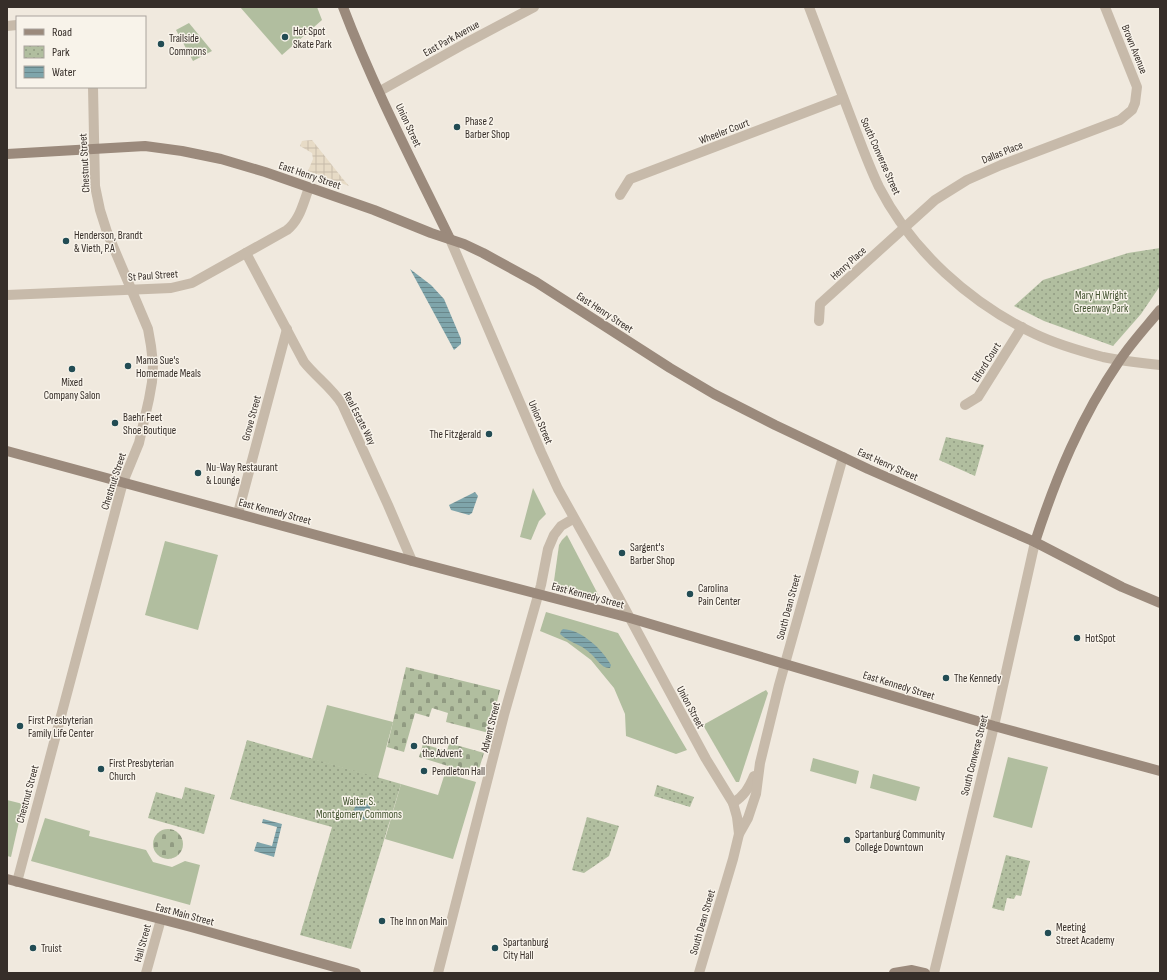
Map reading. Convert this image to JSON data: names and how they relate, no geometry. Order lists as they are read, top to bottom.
{
  "streets": {
    "street": [
      "East Park Avenue",
      "Brown Avenue",
      "Union Street",
      "Wheeler Court",
      "Dallas Place",
      "South Converse Street",
      "Chestnut Street",
      "East Henry Street",
      "Henry Place",
      "St Paul Street",
      "Elford Court",
      "Grove Street",
      "Real Estate Way",
      "East Kennedy Street",
      "South Dean Street",
      "Advent Street",
      "East Main Street",
      "Hall Street"
    ]
  },
  "crossings": [
    ["East Park Avenue", "Union Street"],
    ["Brown Avenue", "Dallas Place"],
    ["Union Street", "East Henry Street"],
    ["Union Street", "East Kennedy Street"],
    ["Union Street", "South Dean Street"],
    ["Union Street", "Advent Street"],
    ["Wheeler Court", "South Converse Street"],
    ["Dallas Place", "South Converse Street"],
    ["Dallas Place", "Henry Place"],
    ["South Converse Street", "East Henry Street"],
    ["South Converse Street", "Henry Place"],
    ["South Converse Street", "Elford Court"],
    ["South Converse Street", "East Kennedy Street"],
    ["Chestnut Street", "East Henry Street"],
    ["Chestnut Street", "St Paul Street"],
    ["Chestnut Street", "East Kennedy Street"],
    ["Chestnut Street", "East Main Street"],
    ["East Henry Street", "St Paul Street"],
    ["East Henry Street", "South Dean Street"],
    ["St Paul Street", "Real Estate Way"],
    ["Grove Street", "Real Estate Way"],
    ["Grove Street", "East Kennedy Street"],
    ["Real Estate Way", "East Kennedy Street"],
    ["East Kennedy Street", "South Dean Street"],
    ["East Kennedy Street", "Advent Street"],
    ["East Main Street", "Hall Street"]
  ],
  "parks": ["Mary H Wright Greenway Park", "Walter S. Montgomery Commons"],
  "places": [
    "Hot Spot Skate Park",
    "Trailside Commons",
    "Phase 2 Barber Shop",
    "Henderson, Brandt & Vieth, P.A",
    "Mama Sue's Homemade Meals",
    "Mixed Company Salon",
    "Baehr Feet Shoe Boutique",
    "The Fitzgerald",
    "Nu-Way Restaurant & Lounge",
    "Sargent's Barber Shop",
    "Carolina Pain Center",
    "HotSpot",
    "The Kennedy",
    "First Presbyterian Family Life Center",
    "Church of the Advent",
    "First Presbyterian Church",
    "Pendleton Hall",
    "Spartanburg Community College Downtown",
    "The Inn on Main",
    "Meeting Street Academy",
    "Truist",
    "Spartanburg City Hall"
  ],
  "legend": ["Road", "Park", "Water"]
}
